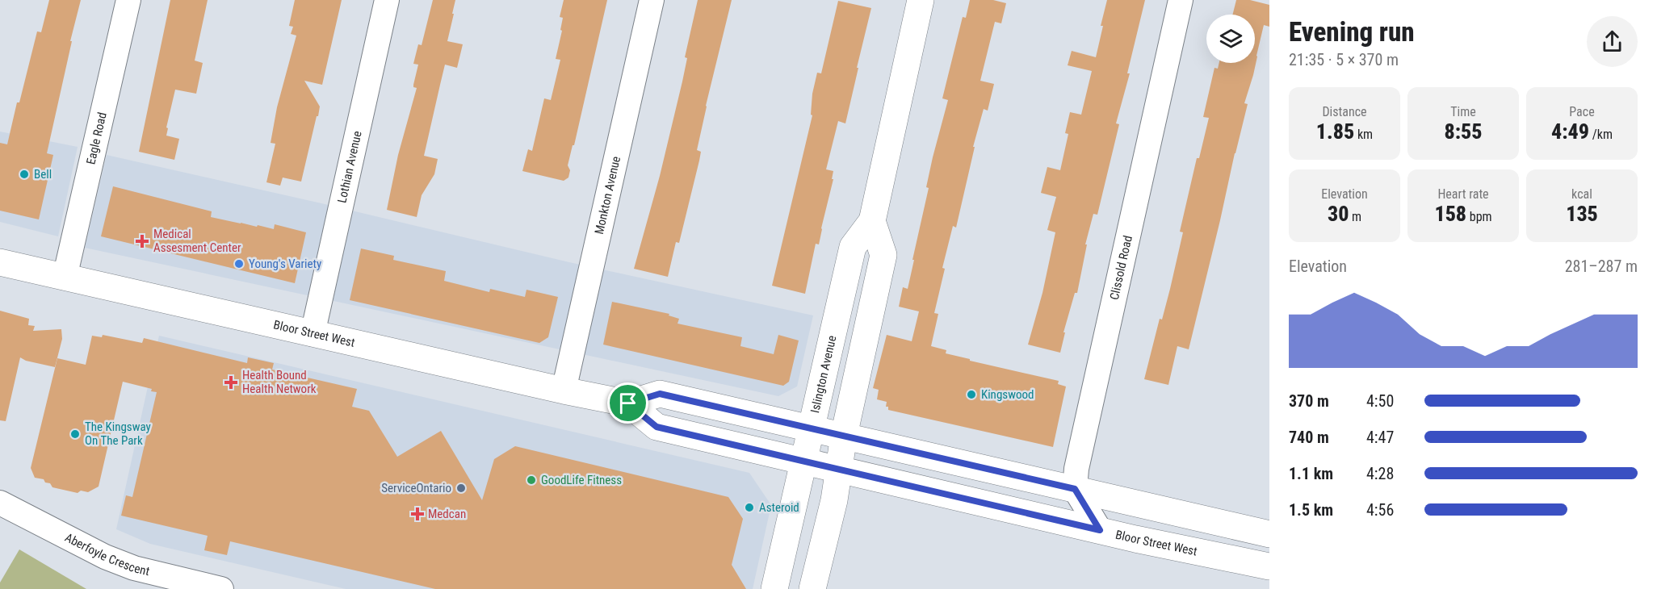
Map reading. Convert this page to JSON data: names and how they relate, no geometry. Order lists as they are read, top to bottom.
{
  "streets": {
    "main road": ["Bloor Street West", "Islington Avenue"],
    "street": [
      "Eagle Road",
      "Lothian Avenue",
      "Monkton Avenue",
      "Clissold Road",
      "Aberfoyle Crescent"
    ]
  },
  "crossings": [
    ["Eagle Road", "Bloor Street West"],
    ["Lothian Avenue", "Bloor Street West"],
    ["Monkton Avenue", "Bloor Street West"],
    ["Clissold Road", "Bloor Street West"],
    ["Bloor Street West", "Islington Avenue"]
  ],
  "places": {
    "other": [
      "Bell",
      "Young's Variety",
      "Kingswood",
      "The Kingsway On The Park",
      "GoodLife Fitness",
      "ServiceOntario",
      "Asteroid"
    ],
    "health": ["Medical Assesment Center", "Health Bound Health Network", "Medcan"]
  },
  "page": {
    "heading": ["Evening run", "21:35 · 5 × 370 m"],
    "stats": [
      ["Distance", "1.85 km"],
      ["Time", "8:55"],
      ["Pace", "4:49 /km"],
      ["Elevation", "30 m"],
      ["Heart rate", "158 bpm"],
      ["kcal", "135"]
    ],
    "chart": ["Elevation", "281–287 m"],
    "list": [
      {
        "name": "370 m",
        "note": "4:50"
      },
      {
        "name": "740 m",
        "note": "4:47"
      },
      {
        "name": "1.1 km",
        "note": "4:28"
      },
      {
        "name": "1.5 km",
        "note": "4:56"
      }
    ]
  }
}
